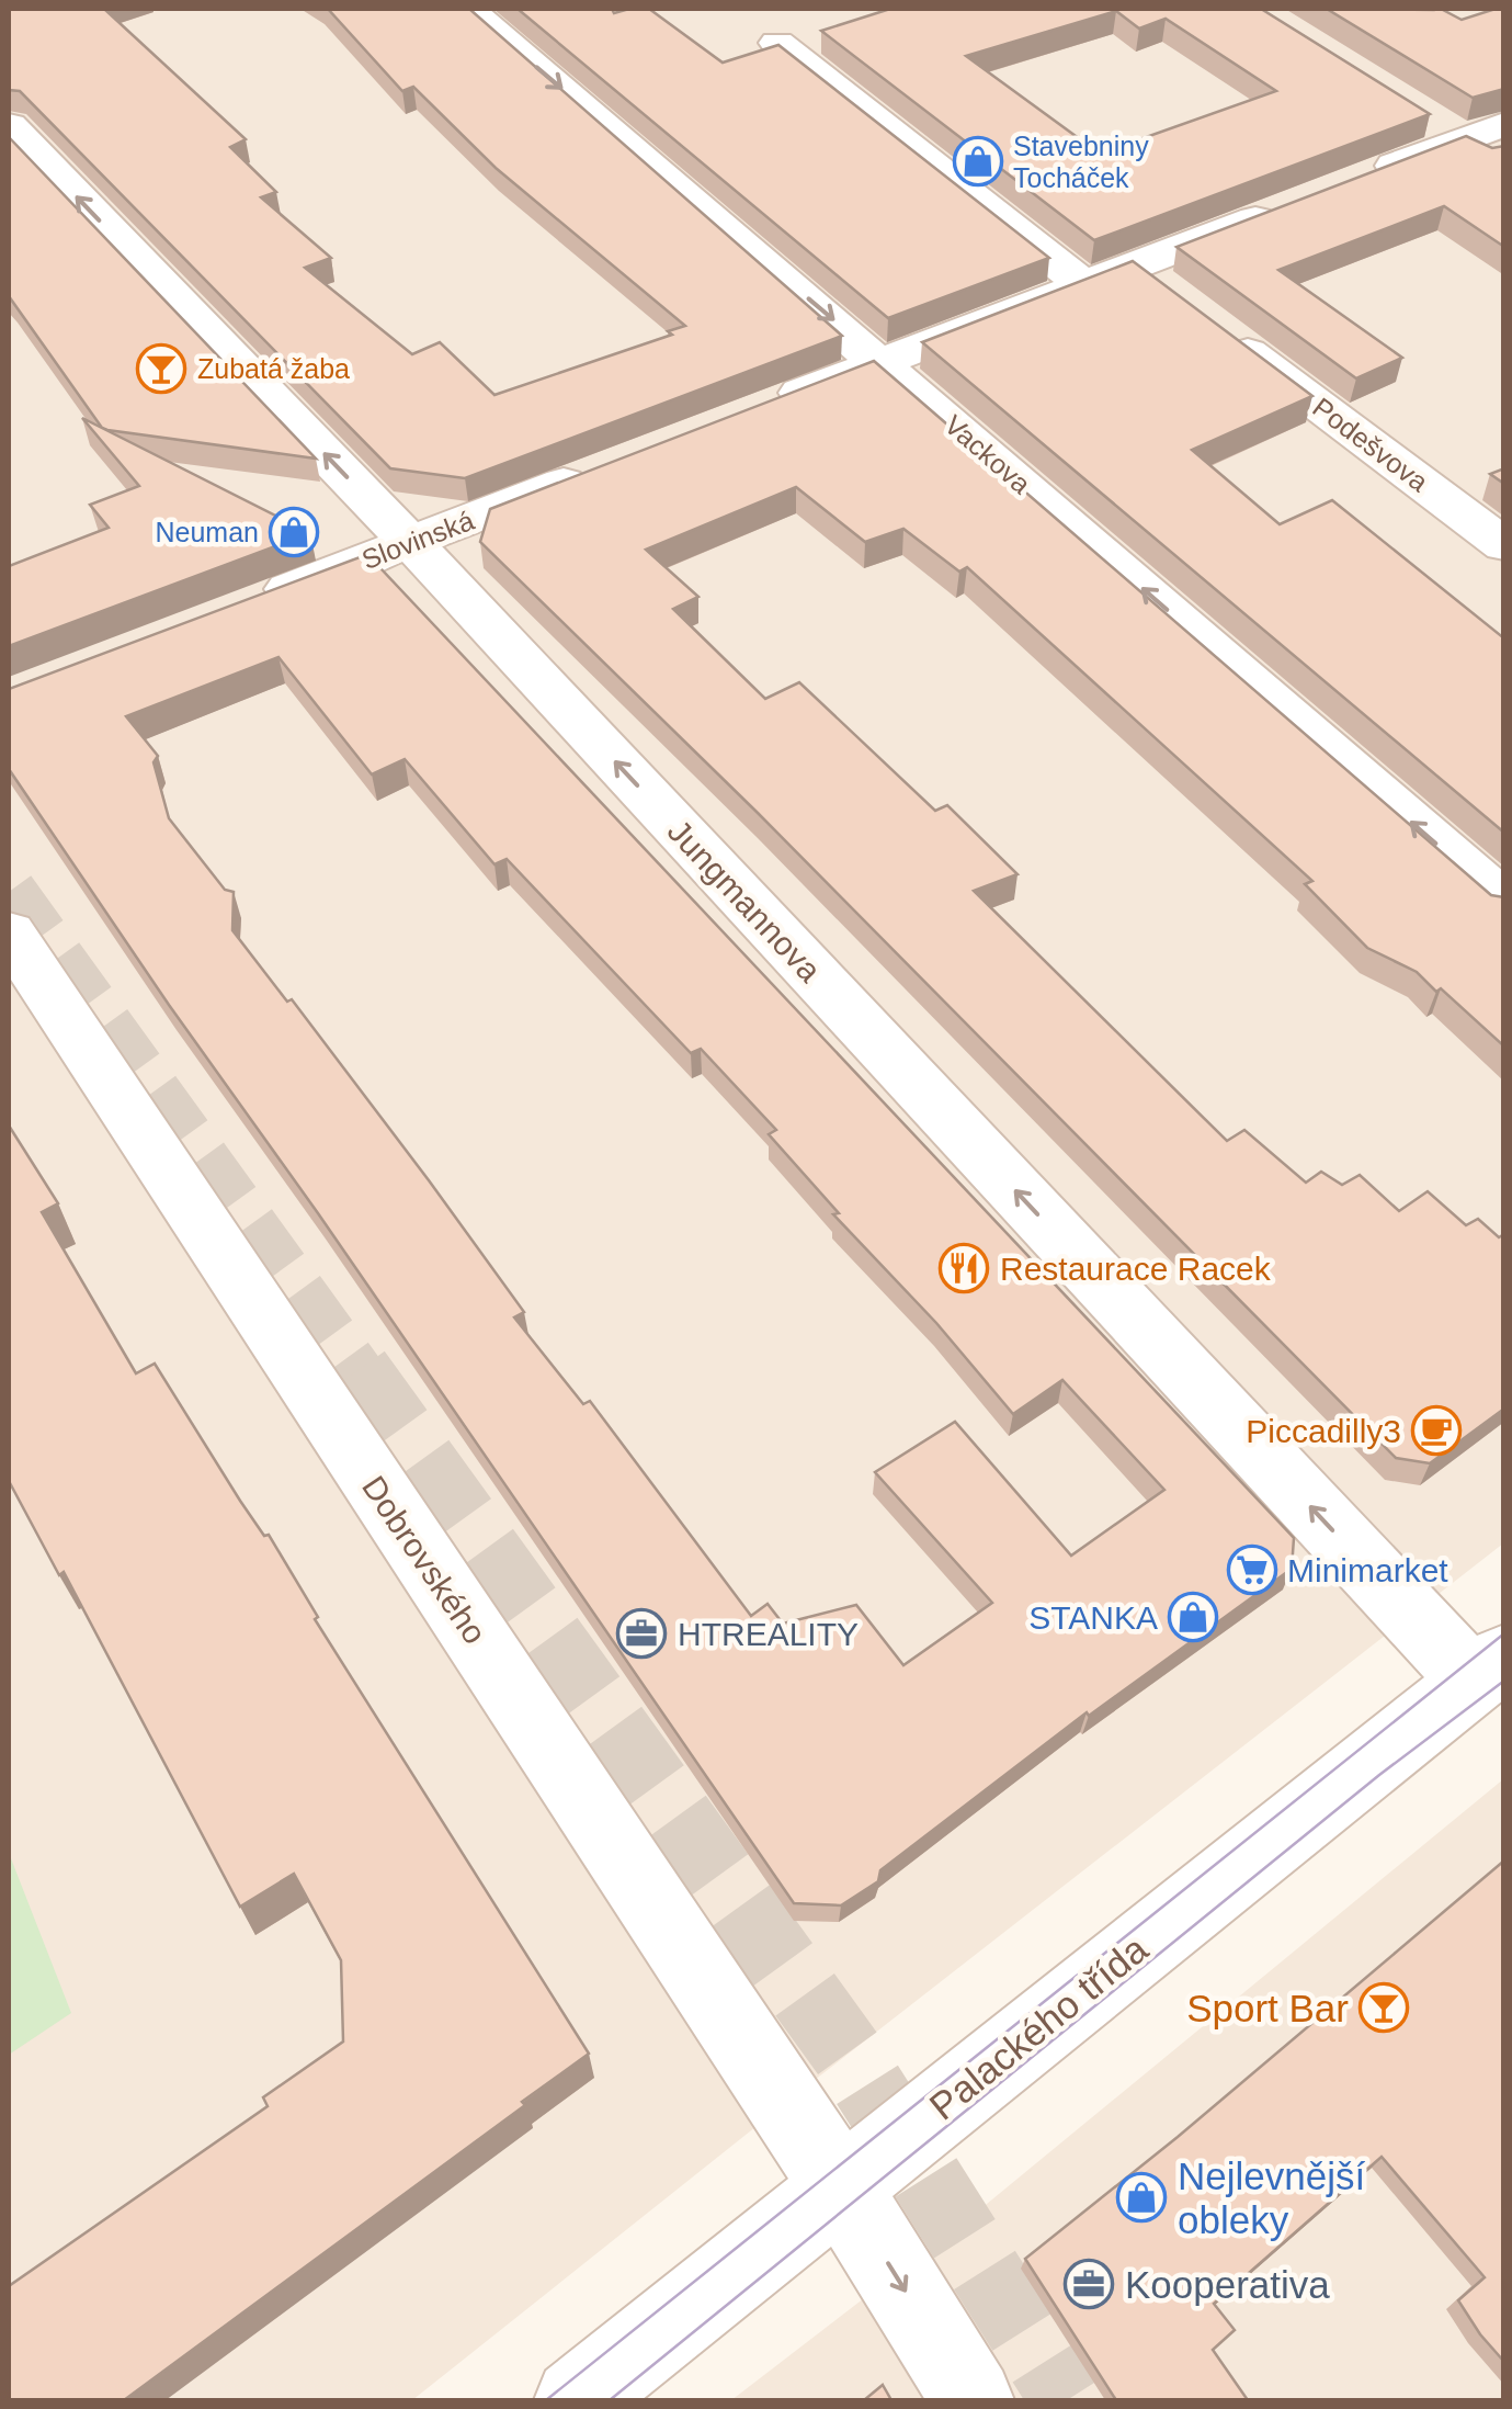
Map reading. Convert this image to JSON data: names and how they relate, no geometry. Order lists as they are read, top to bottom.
{
  "streets": {
    "street": [
      "Podešvova",
      "Vackova",
      "Slovinská",
      "Jungmannova",
      "Dobrovského",
      "Palackého třída"
    ]
  },
  "crossings": [
    ["Slovinská", "Jungmannova"],
    ["Jungmannova", "Palackého třída"],
    ["Dobrovského", "Palackého třída"]
  ],
  "one_way": ["Jungmannova"],
  "places": {
    "shop": [
      "Stavebniny Tocháček",
      "Neuman",
      "STANKA",
      "Nejlevnější obleky"
    ],
    "bar": ["Zubatá žaba", "Sport Bar"],
    "restaurant": ["Restaurace Racek"],
    "cafe": ["Piccadilly3"],
    "supermarket": ["Minimarket"],
    "office": ["HTREALITY", "Kooperativa"]
  }
}
